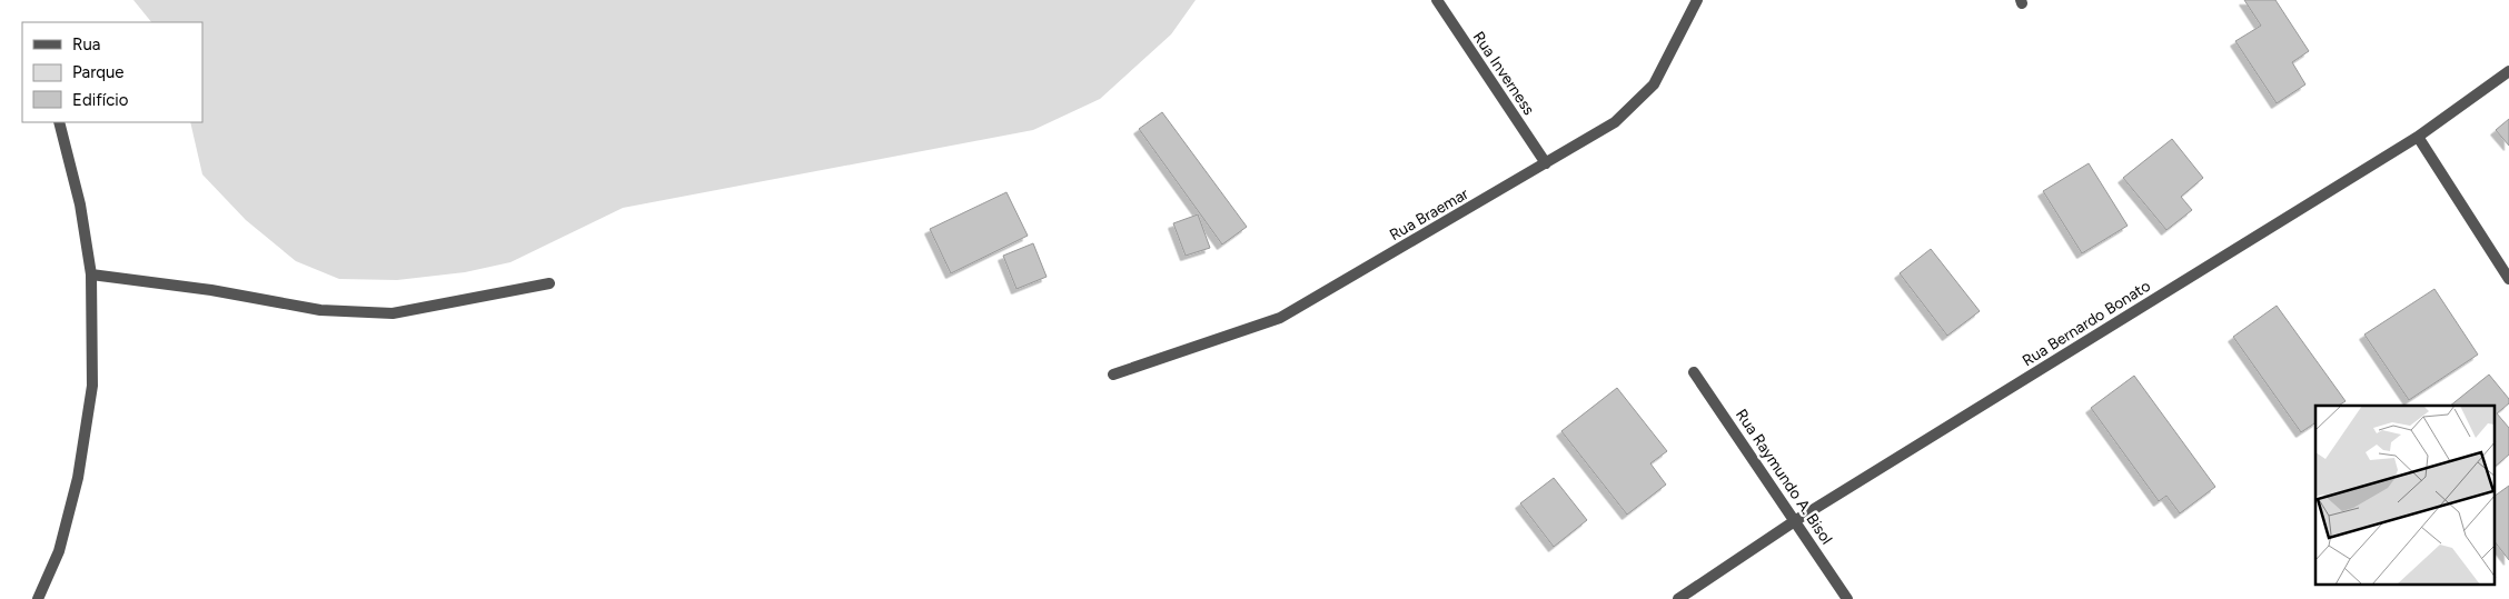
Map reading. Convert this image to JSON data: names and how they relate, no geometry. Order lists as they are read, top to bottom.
{
  "streets": {
    "street": [
      "Rua Inverness",
      "Rua Braemar",
      "Rua Bernardo Bonato",
      "Rua Raymundo A. Bisol"
    ]
  },
  "crossings": [
    ["Rua Inverness", "Rua Braemar"],
    ["Rua Bernardo Bonato", "Rua Raymundo A. Bisol"]
  ],
  "legend": ["Rua", "Parque", "Edifício"]
}
